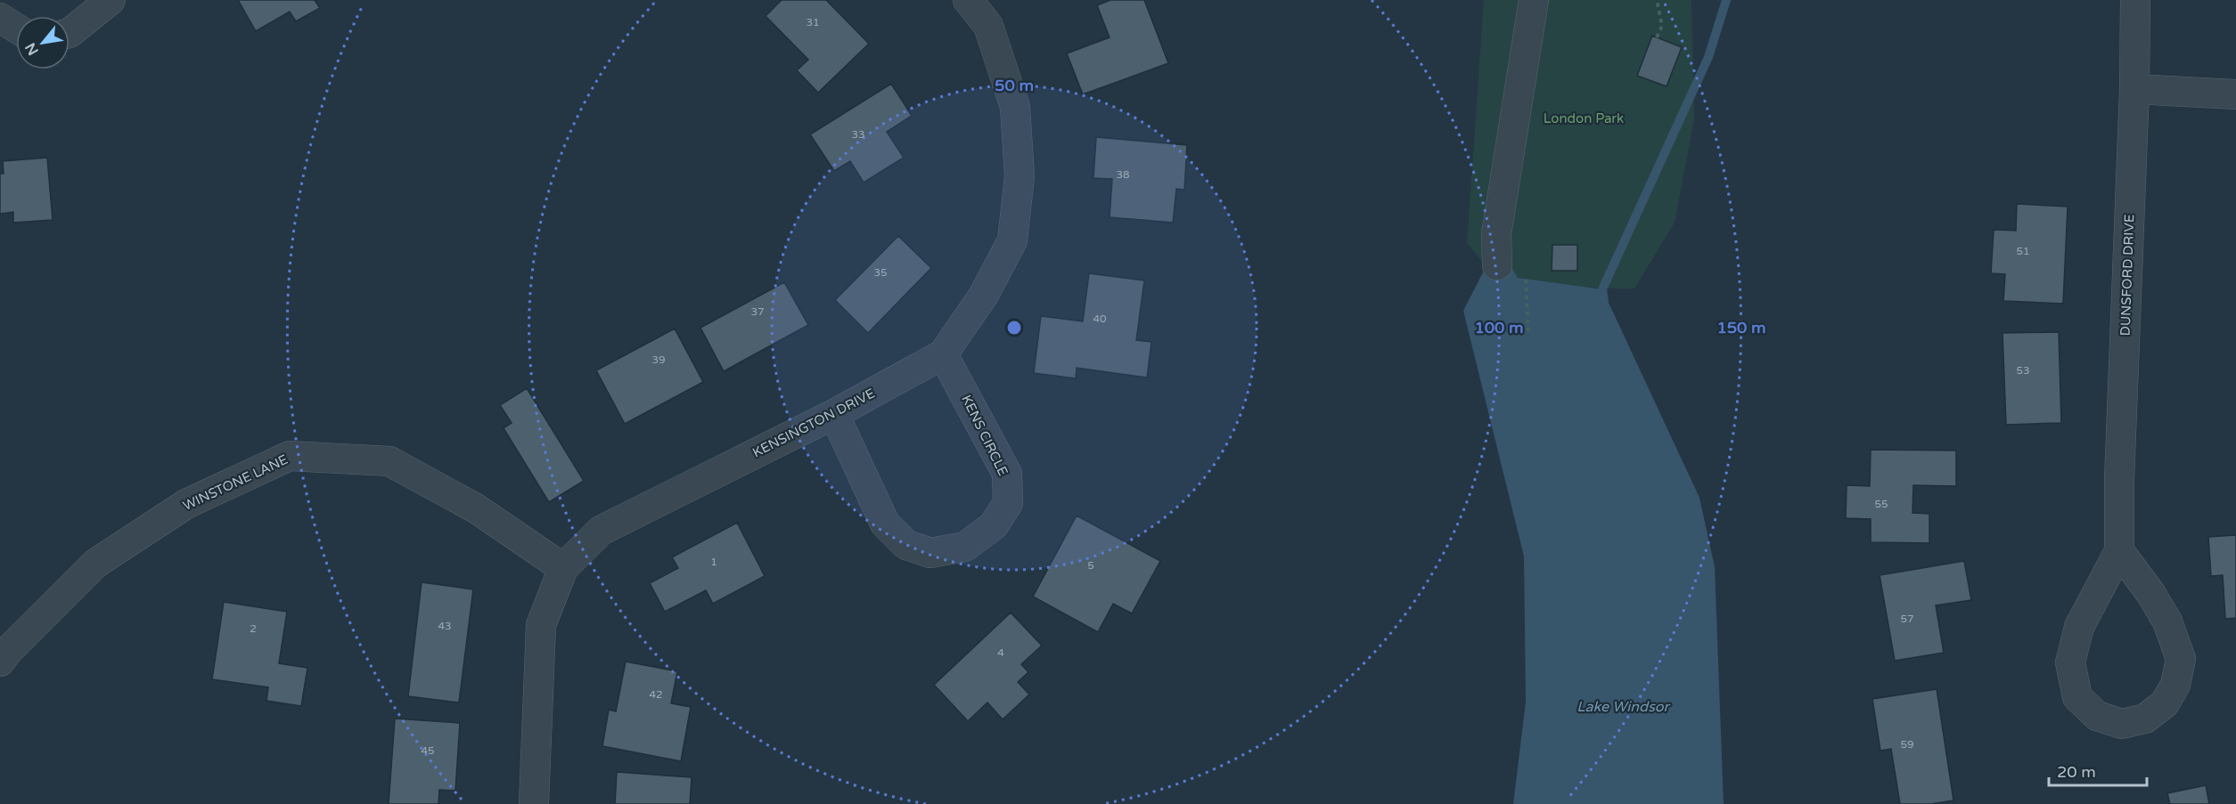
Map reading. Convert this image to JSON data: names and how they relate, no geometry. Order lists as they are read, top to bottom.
{
  "streets": {
    "street": [
      "DUNSFORD DRIVE",
      "KENSINGTON DRIVE",
      "KENS CIRCLE",
      "WINSTONE LANE"
    ]
  },
  "crossings": [
    ["KENSINGTON DRIVE", "KENS CIRCLE"],
    ["KENSINGTON DRIVE", "WINSTONE LANE"]
  ],
  "water": ["Lake Windsor"],
  "parks": ["London Park"],
  "house_numbers": [
    "31",
    "33",
    "38",
    "51",
    "35",
    "37",
    "40",
    "39",
    "53",
    "55",
    "1",
    "5",
    "57",
    "43",
    "2",
    "4",
    "42",
    "59",
    "45"
  ],
  "scale_bar": "20 m",
  "north": "bottom left",
  "rings": ["50 m", "100 m", "150 m"]
}
